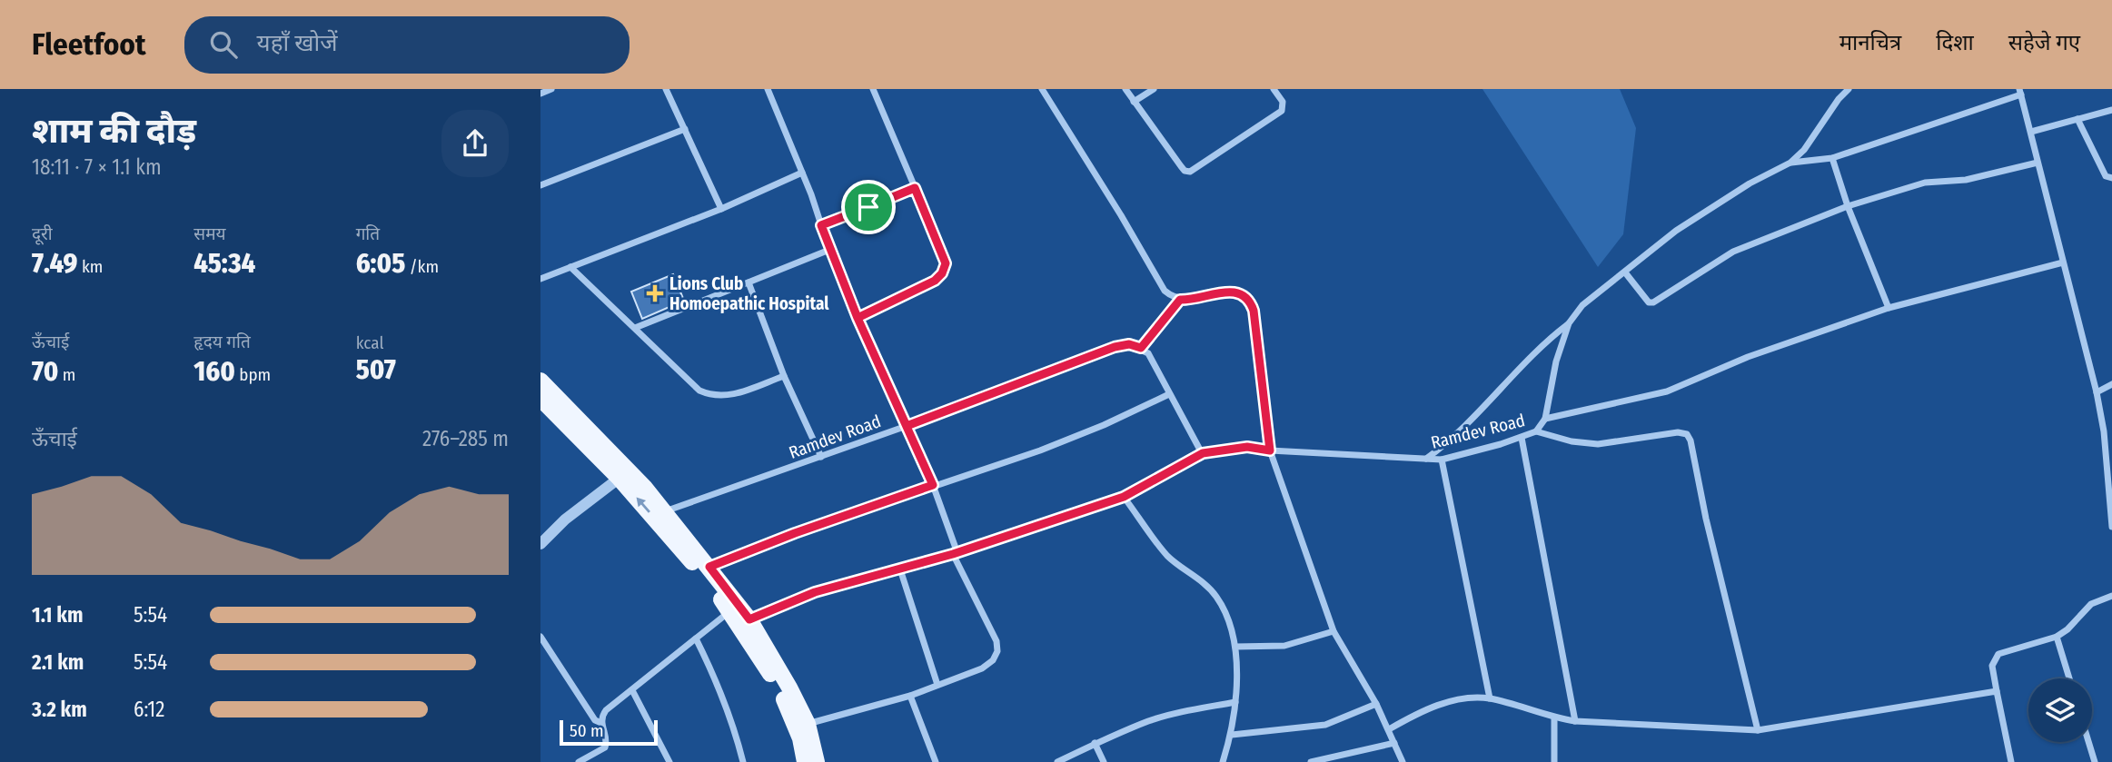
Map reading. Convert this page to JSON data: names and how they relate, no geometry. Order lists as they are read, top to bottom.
{
  "streets": {
    "street": ["Ramdev Road"]
  },
  "places": {
    "health": ["Lions Club Homoepathic Hospital"]
  },
  "scale_bar": "50 m",
  "page": {
    "header": "Fleetfoot",
    "search": "यहाँ खोजें",
    "nav": ["मानचित्र", "दिशा", "सहेजे गए"],
    "heading": ["शाम की दौड़", "18:11 · 7 × 1.1 km"],
    "stats": [
      ["दूरी", "7.49 km"],
      ["समय", "45:34"],
      ["गति", "6:05 /km"],
      ["ऊँचाई", "70 m"],
      ["हृदय गति", "160 bpm"],
      ["kcal", "507"]
    ],
    "chart": ["ऊँचाई", "276–285 m"],
    "list": [
      {
        "name": "1.1 km",
        "note": "5:54"
      },
      {
        "name": "2.1 km",
        "note": "5:54"
      },
      {
        "name": "3.2 km",
        "note": "6:12"
      }
    ],
    "scale": "50 m"
  }
}
